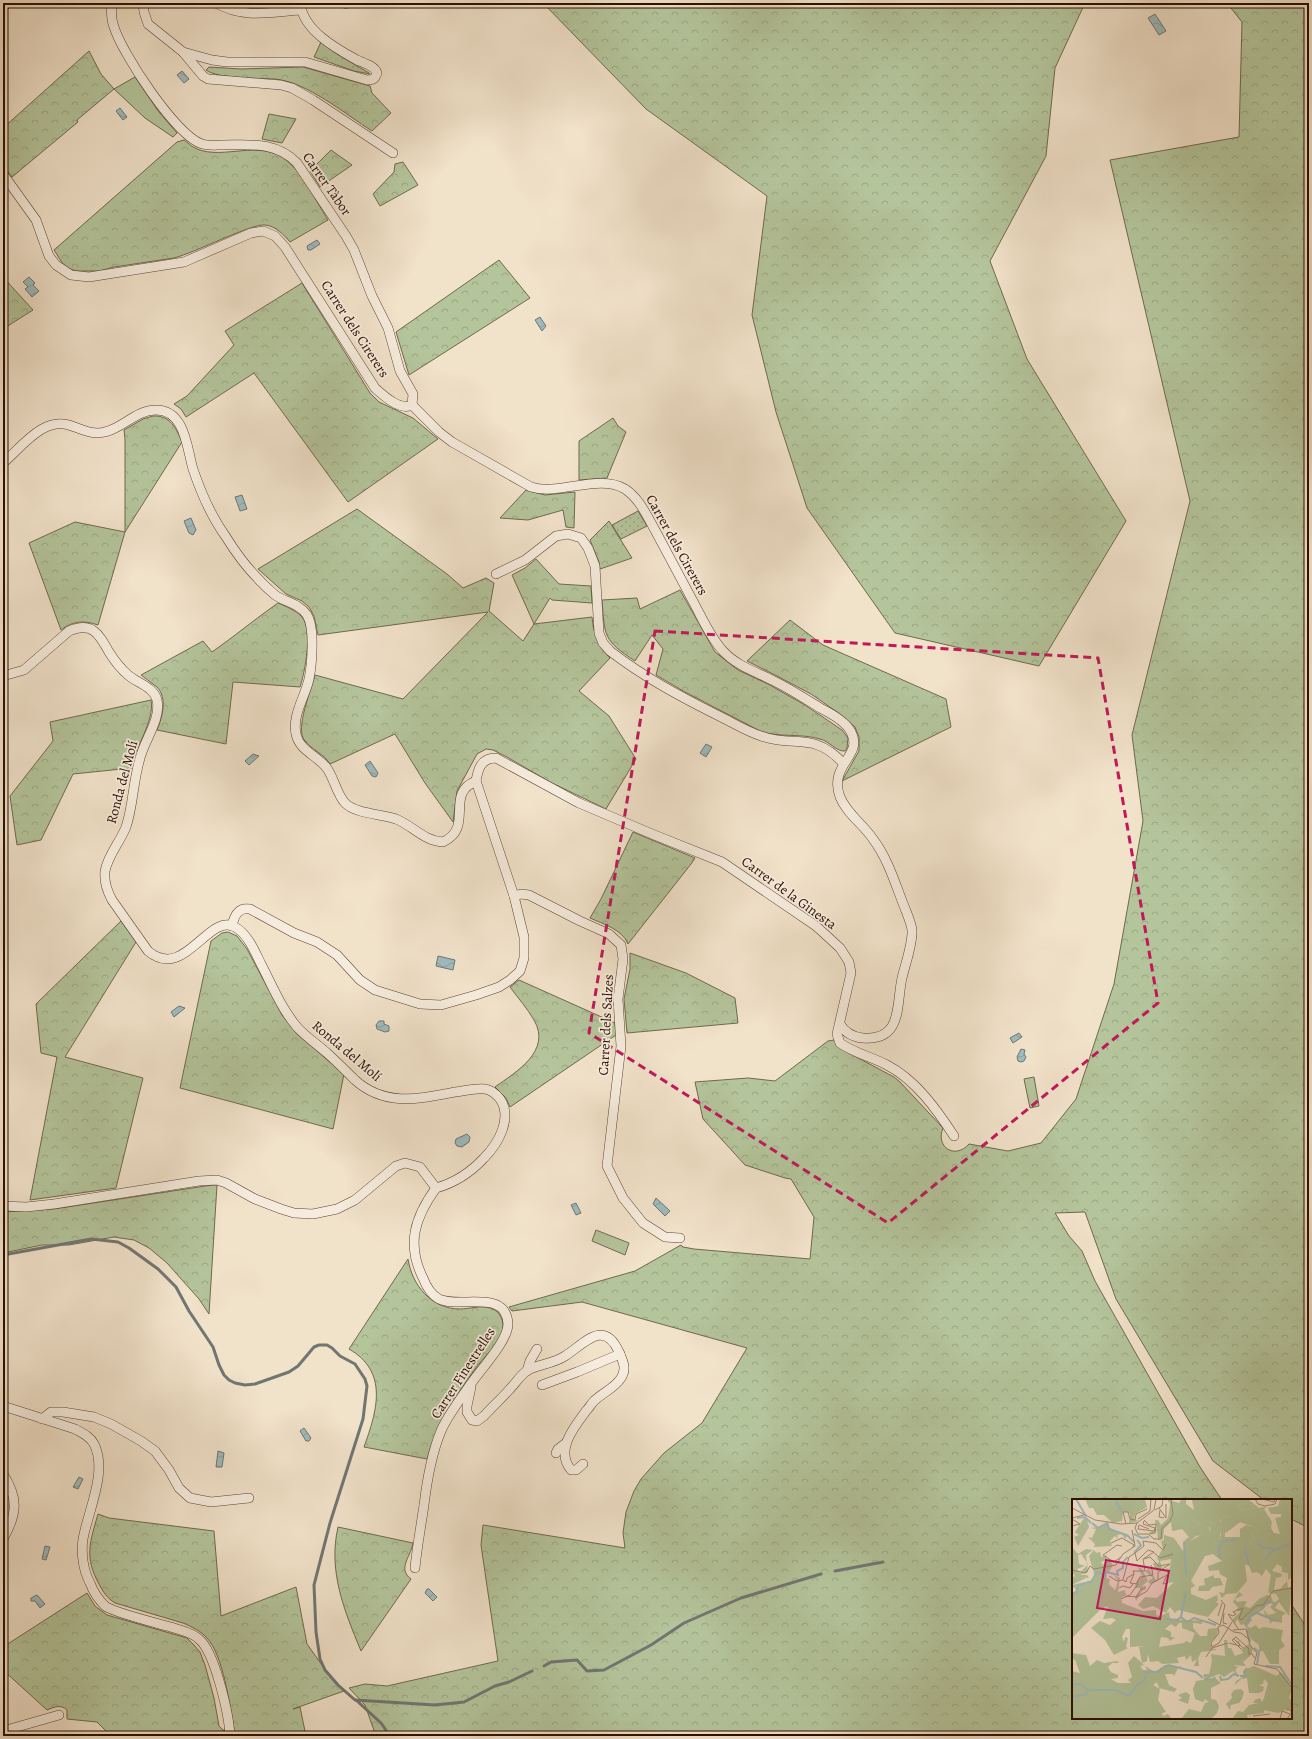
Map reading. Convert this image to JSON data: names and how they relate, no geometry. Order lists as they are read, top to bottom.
{
  "streets": {
    "street": [
      "Carrer Tàbor",
      "Carrer dels Cirerers",
      "Ronda del Molí",
      "Carrer de la Ginesta",
      "Carrer dels Salzes",
      "Carrer Finestrelles"
    ]
  },
  "crossings": [
    ["Carrer Tàbor", "Carrer dels Cirerers"],
    ["Ronda del Molí", "Carrer Finestrelles"]
  ]
}
